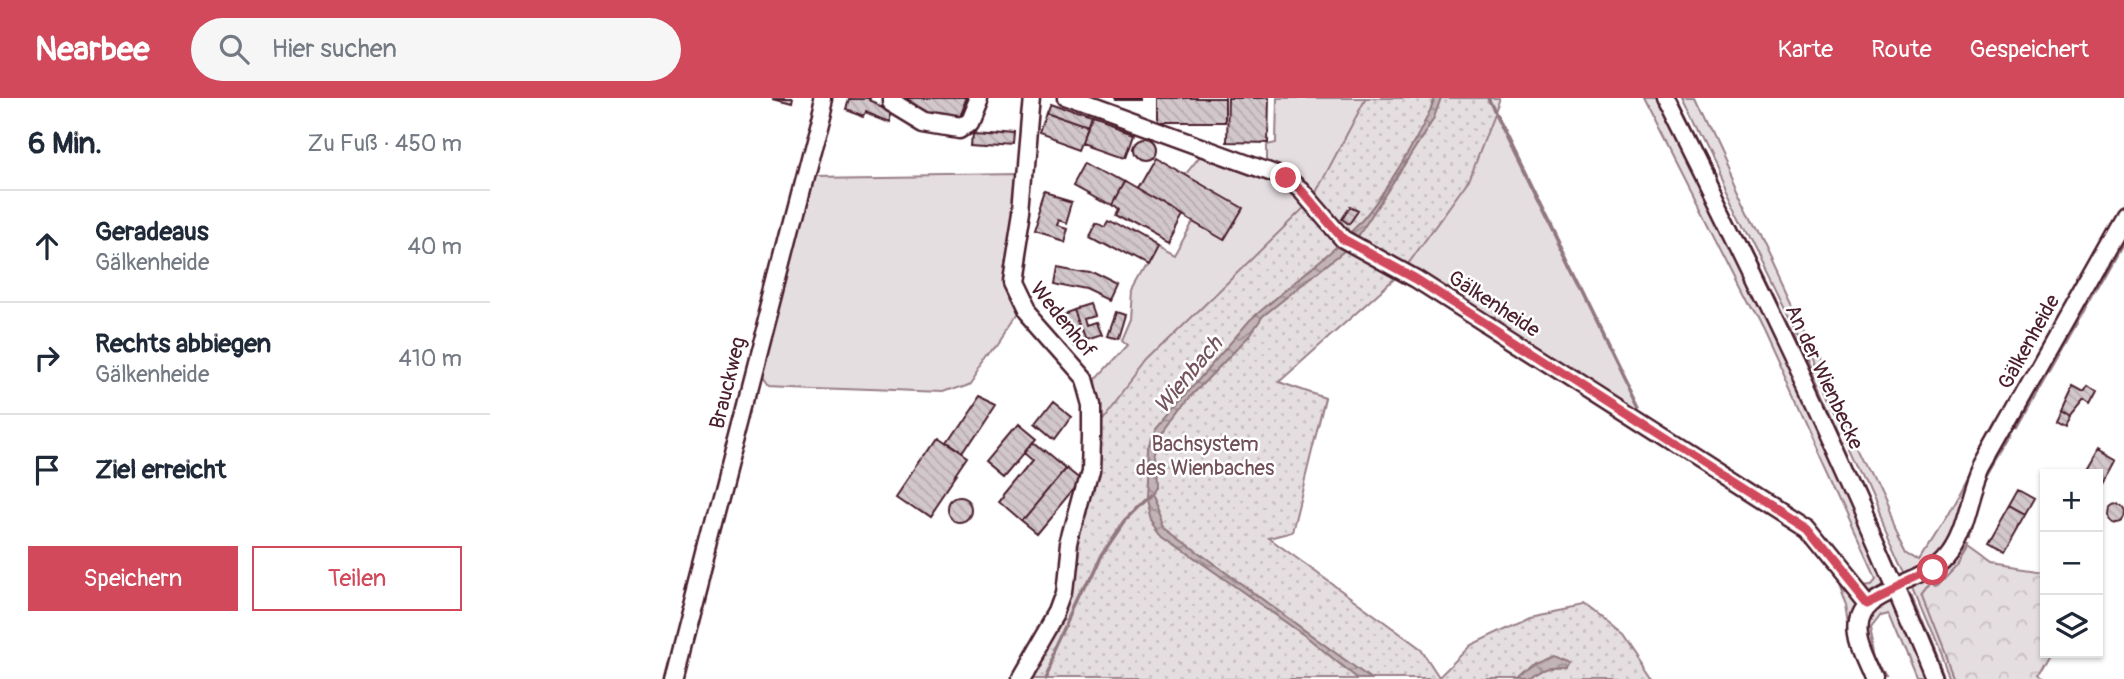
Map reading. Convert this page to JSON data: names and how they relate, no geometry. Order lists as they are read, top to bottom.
{
  "streets": {
    "street": [
      "Gälkenheide",
      "Wedenhof",
      "An der Wienbecke",
      "Brauckweg"
    ]
  },
  "crossings": [
    ["Gälkenheide", "An der Wienbecke"]
  ],
  "water": ["Wienbach"],
  "parks": ["Bachsystem des Wienbaches"],
  "page": {
    "header": "Nearbee",
    "search": "Hier suchen",
    "nav": ["Karte", "Route", "Gespeichert"],
    "heading": ["6 Min.", "Zu Fuß · 450 m"],
    "list": [
      ["Geradeaus", "Gälkenheide", "40 m"],
      ["Rechts abbiegen", "Gälkenheide", "410 m"],
      "Ziel erreicht"
    ],
    "map_buttons": ["+", "−"],
    "buttons": ["Speichern", "Teilen"]
  }
}
